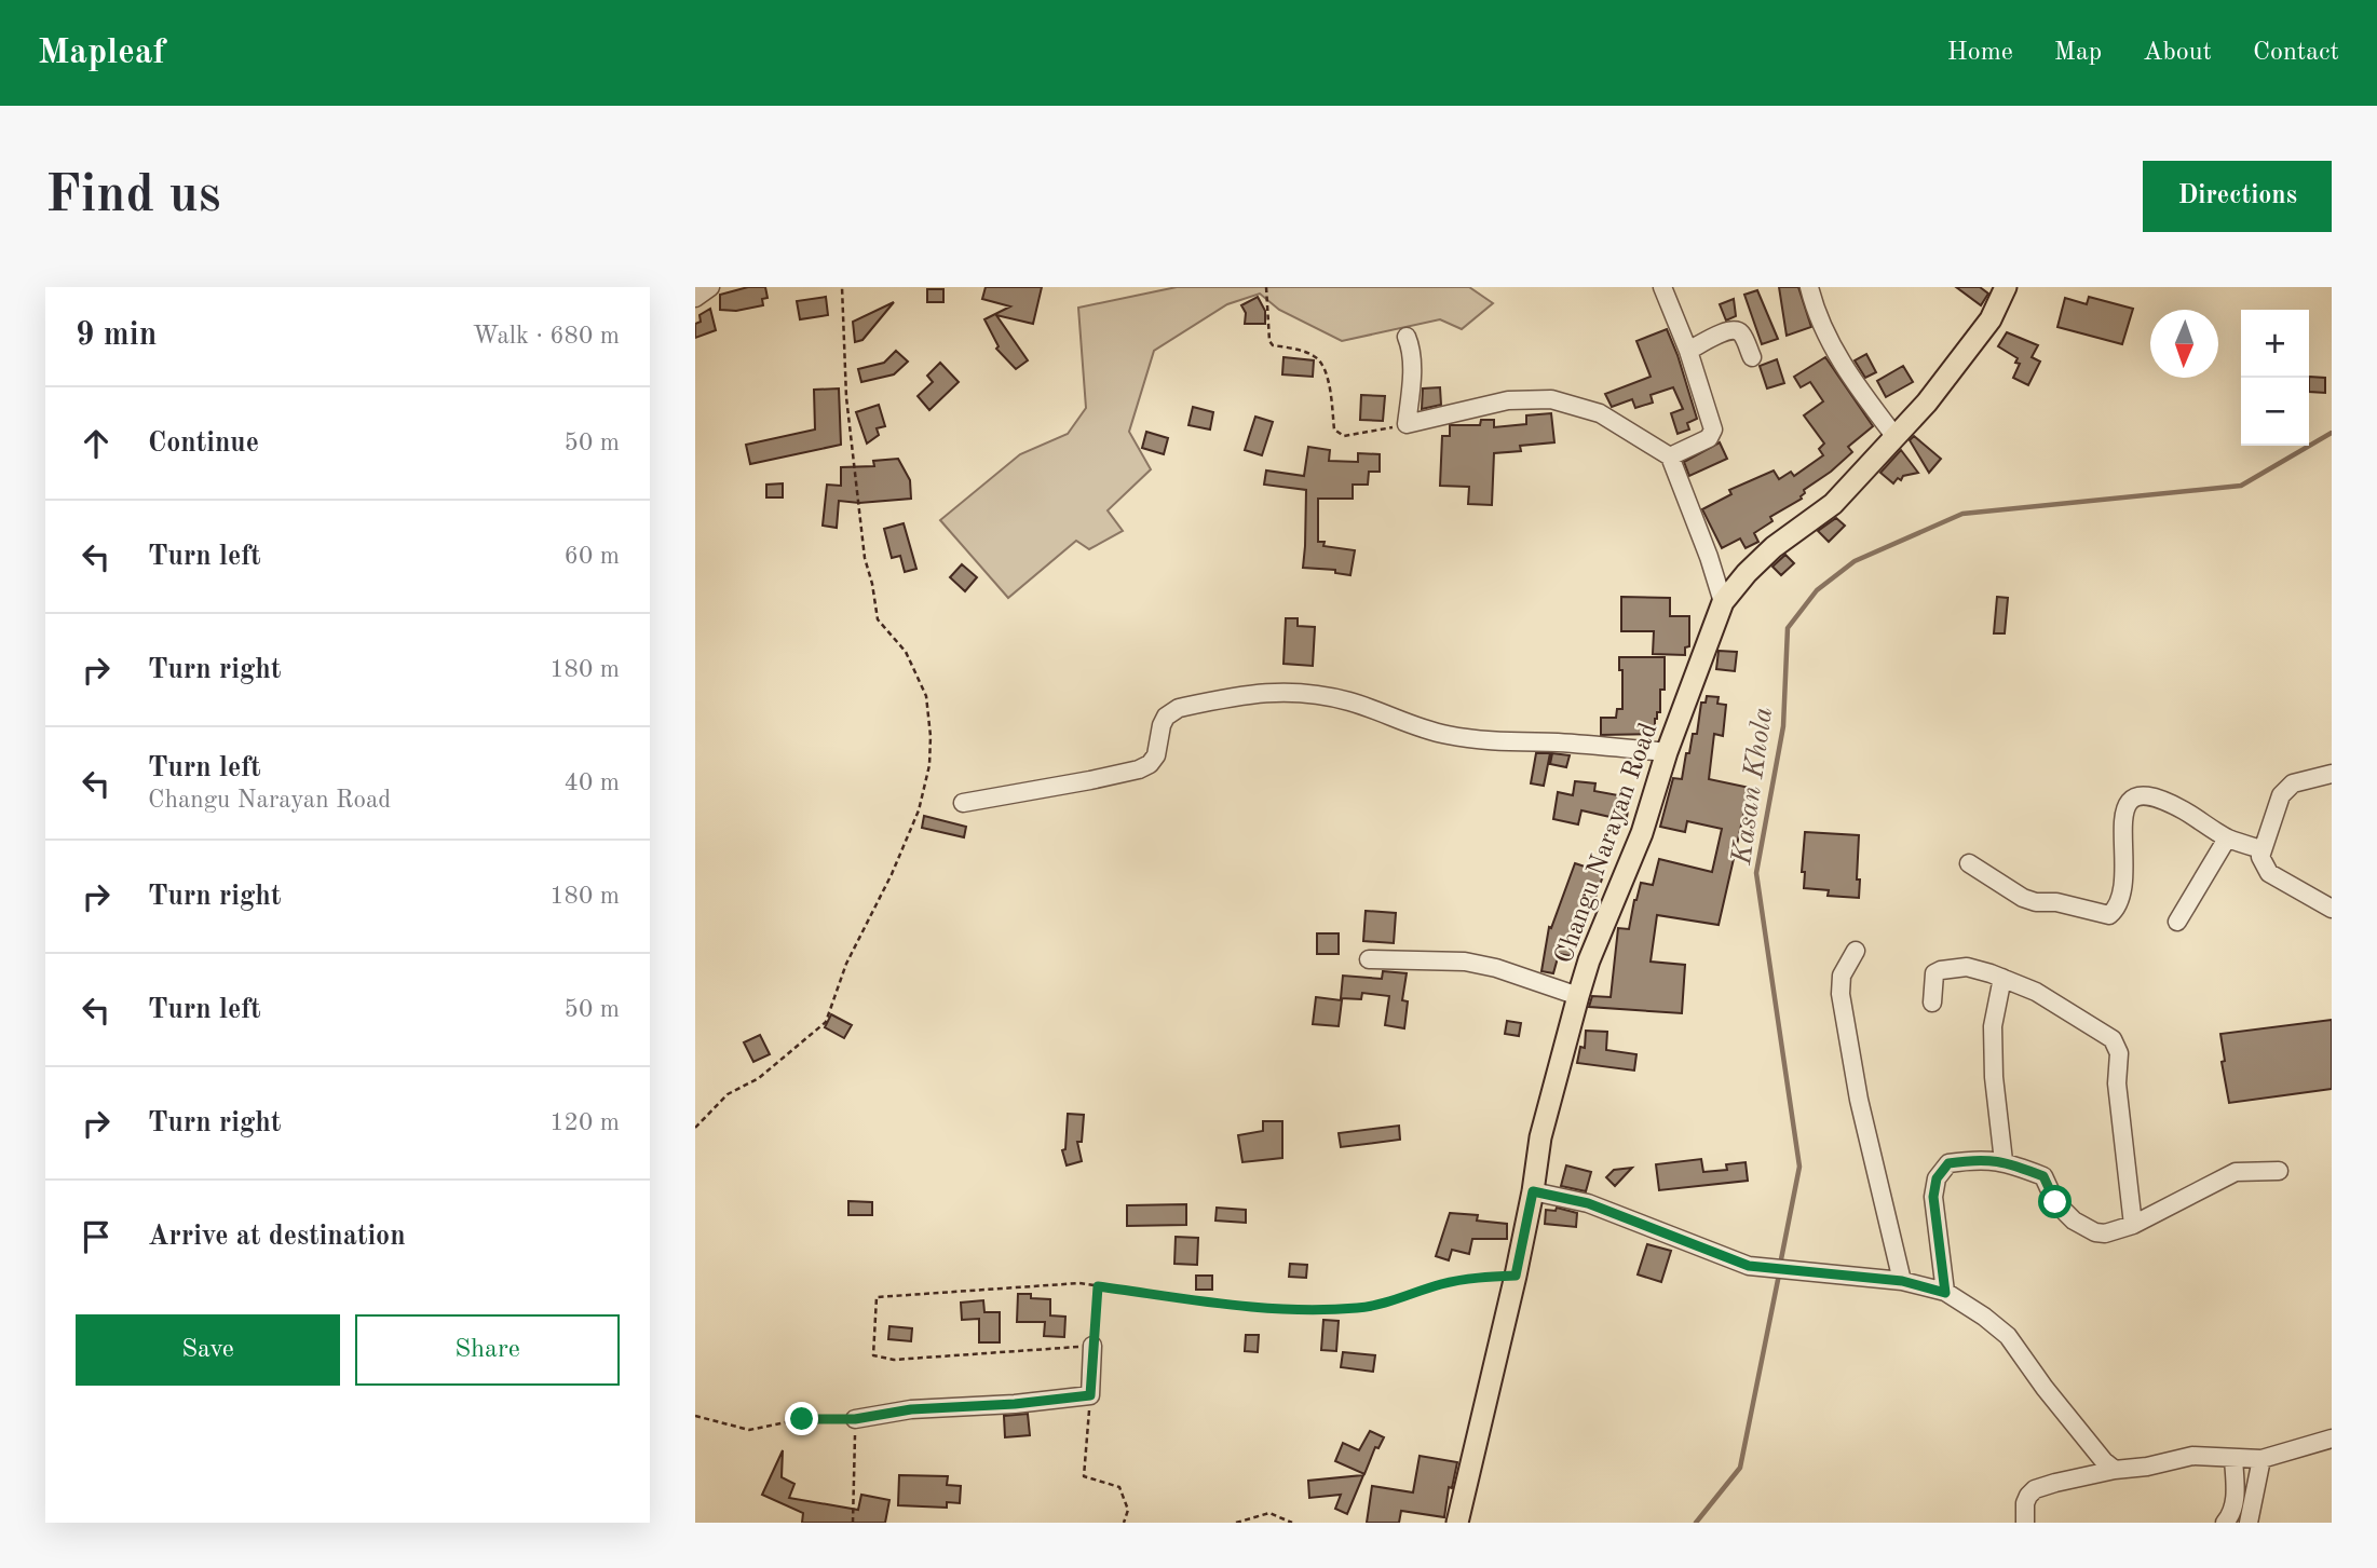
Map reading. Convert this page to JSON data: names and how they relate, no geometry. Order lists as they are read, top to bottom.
{
  "streets": {
    "main road": ["Changu Narayan Road"]
  },
  "water": ["Kasan Khola"],
  "north": "bottom",
  "page": {
    "header": "Mapleaf",
    "nav": [
      "Home",
      "Map",
      "About",
      "Contact"
    ],
    "buttons": [
      "Directions",
      ["Save", "Share"]
    ],
    "title": "Find us",
    "heading": ["9 min", "Walk · 680 m"],
    "map_buttons": ["+", "−"],
    "list": [
      ["Continue", "50 m"],
      ["Turn left", "60 m"],
      ["Turn right", "180 m"],
      ["Turn left", "Changu Narayan Road", "40 m"],
      ["Turn right", "180 m"],
      ["Turn left", "50 m"],
      ["Turn right", "120 m"],
      "Arrive at destination"
    ]
  }
}
